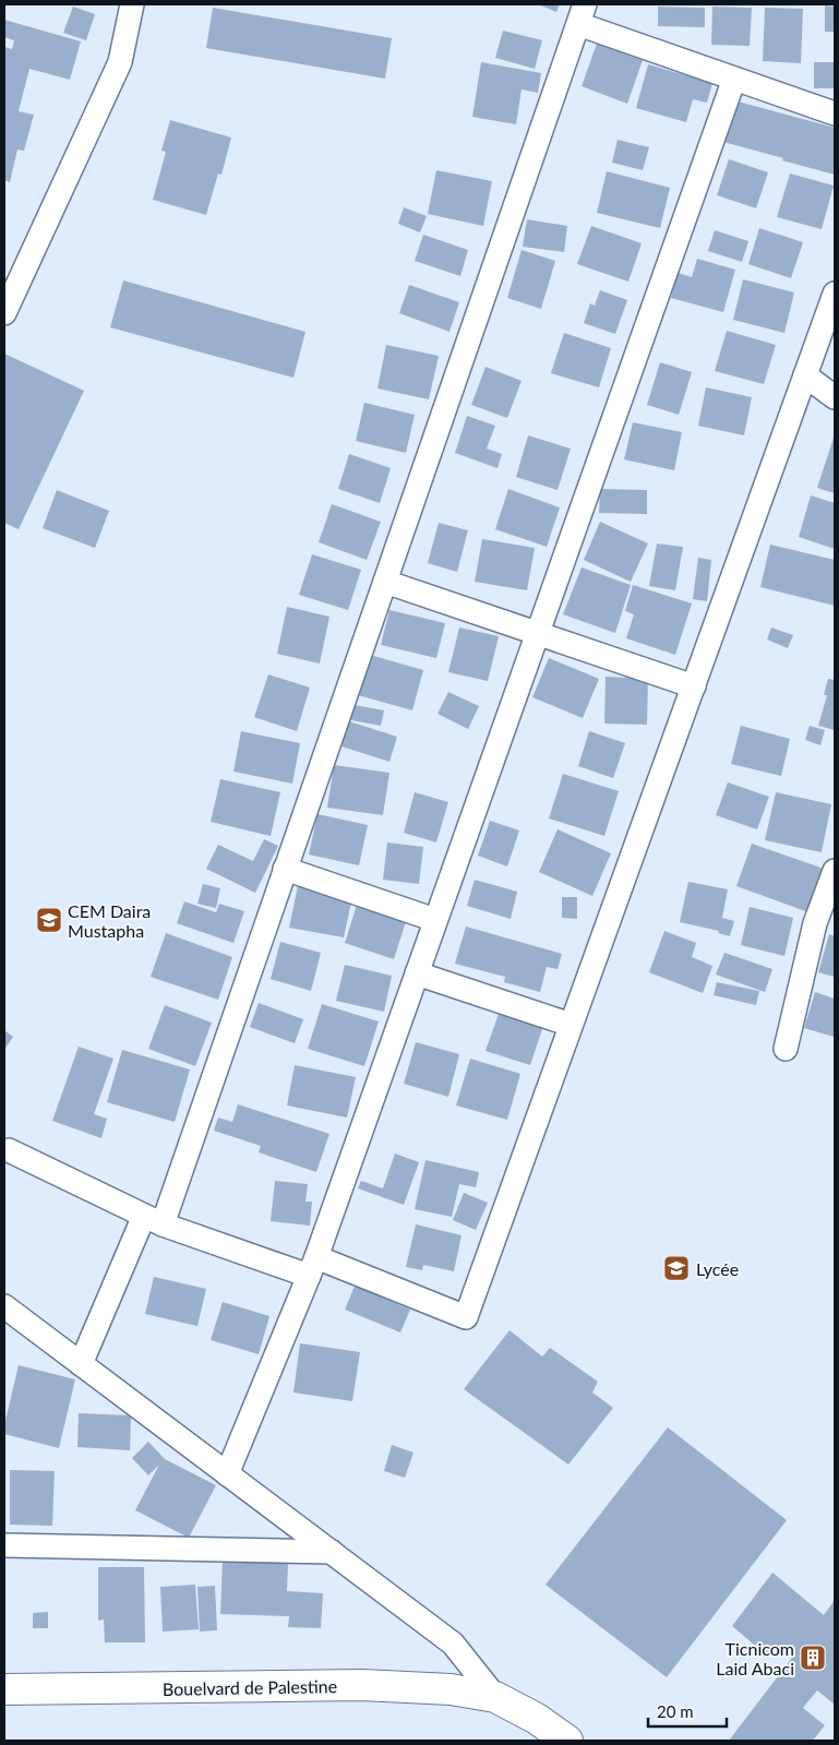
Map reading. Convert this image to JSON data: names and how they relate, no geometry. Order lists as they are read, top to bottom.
{
  "streets": {
    "street": ["Bouelvard de Palestine"]
  },
  "places": {
    "school or university": ["CEM Daira Mustapha", "Lycée"],
    "building": ["Ticnicom Laid Abaci"]
  },
  "scale_bar": "20 m"
}
